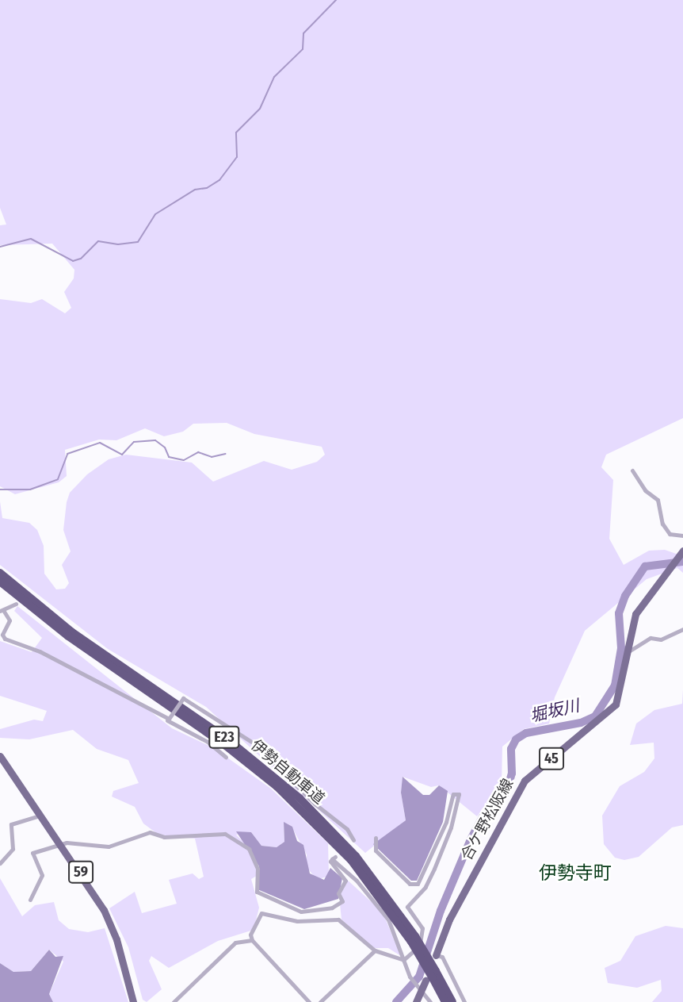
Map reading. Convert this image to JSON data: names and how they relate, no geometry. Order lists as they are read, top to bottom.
{
  "streets": {
    "highway": ["E23", "伊勢自動車道"],
    "main road": ["45", "合ケ野松阪線", "59"]
  },
  "districts": ["伊勢寺町"],
  "water": ["堀坂川"]
}
